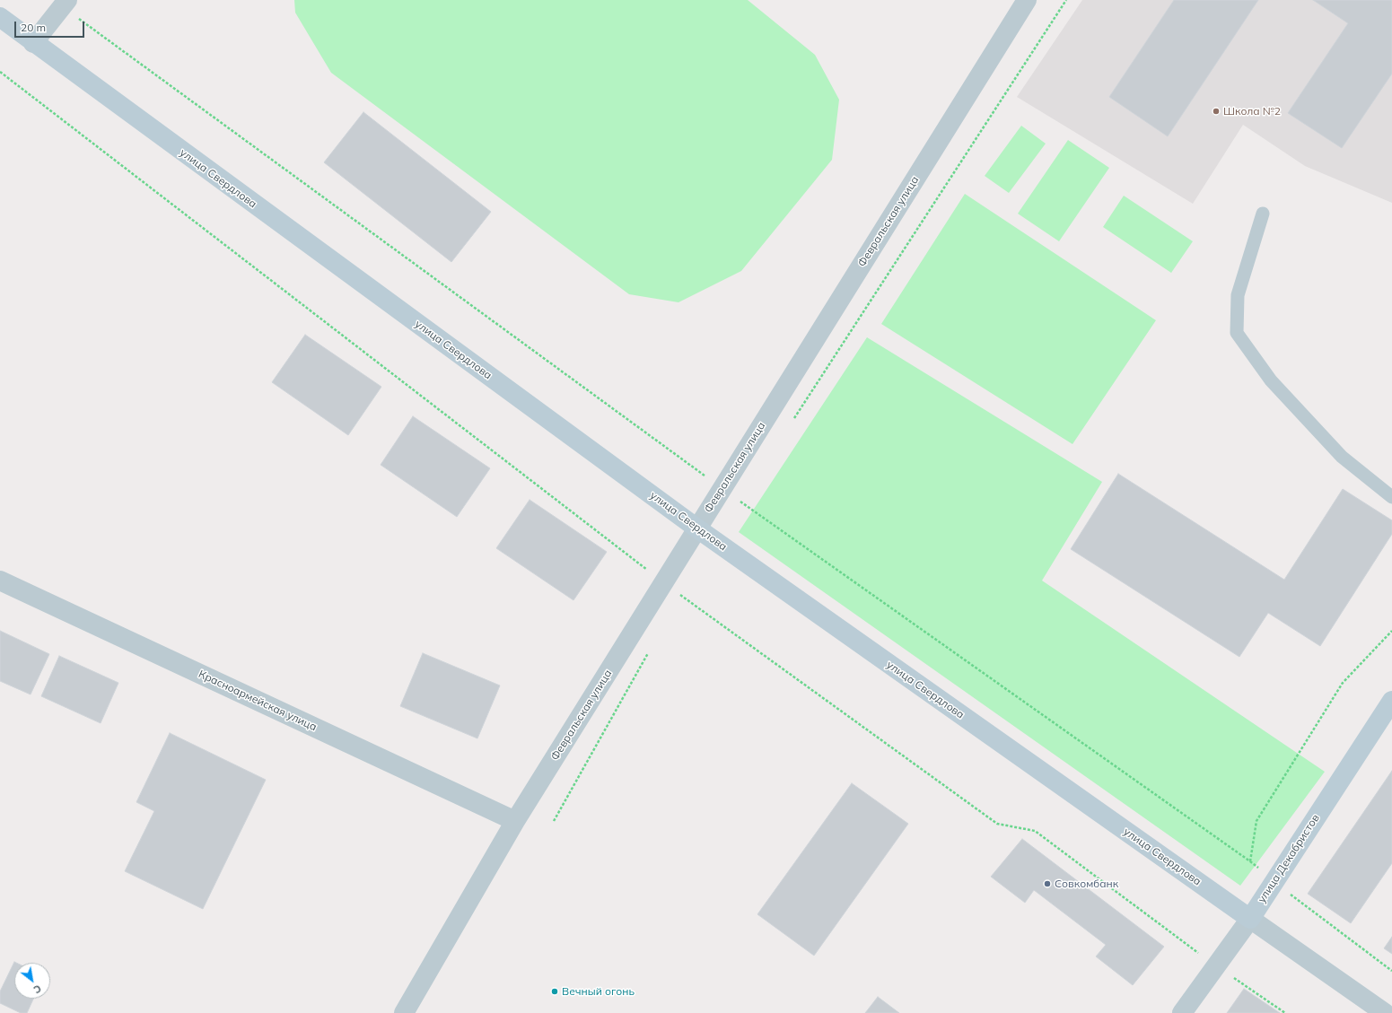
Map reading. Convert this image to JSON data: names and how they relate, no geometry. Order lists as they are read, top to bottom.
{
  "streets": {
    "main road": ["улица Свердлова", "улица Декабристов"],
    "street": ["Февральская улица", "Красноармейская улица"]
  },
  "crossings": [
    ["улица Свердлова", "Февральская улица"],
    ["улица Свердлова", "улица Декабристов"],
    ["Февральская улица", "Красноармейская улица"]
  ],
  "places": ["Школа №2", "Совкомбанк", "Вечный огонь"],
  "scale_bar": "20 m",
  "north": "bottom right"
}
